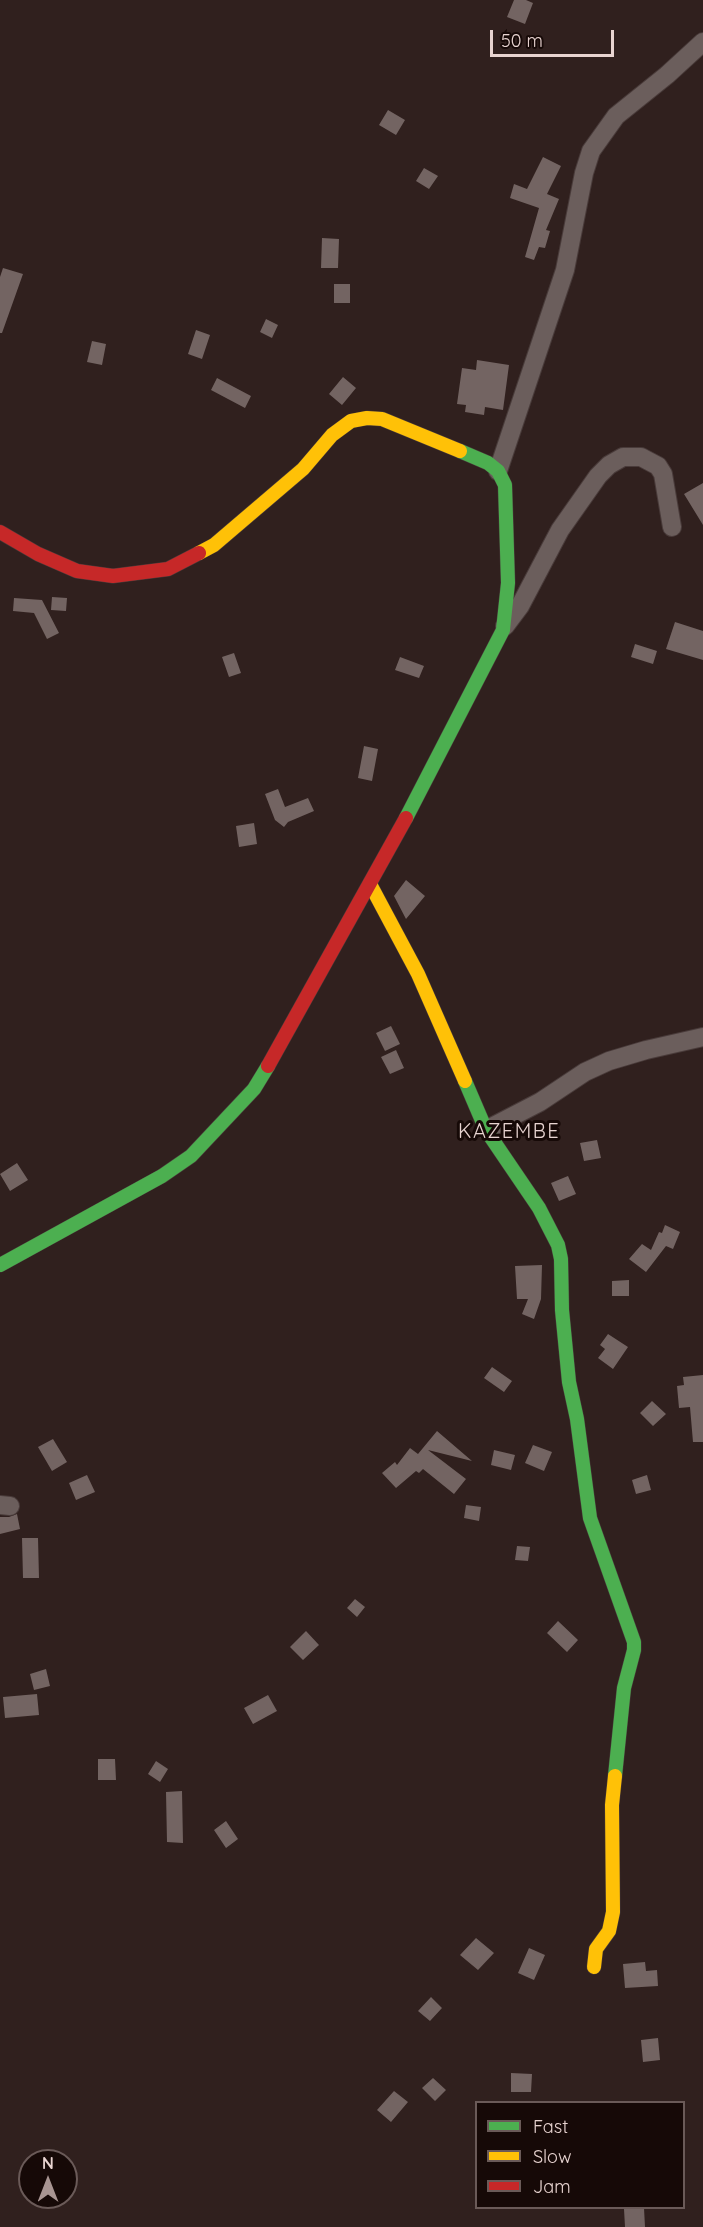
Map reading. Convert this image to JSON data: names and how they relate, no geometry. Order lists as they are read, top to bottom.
{
  "districts": ["KAZEMBE"],
  "legend": ["Fast", "Slow", "Jam"],
  "scale_bar": "50 m",
  "north": "top"
}
